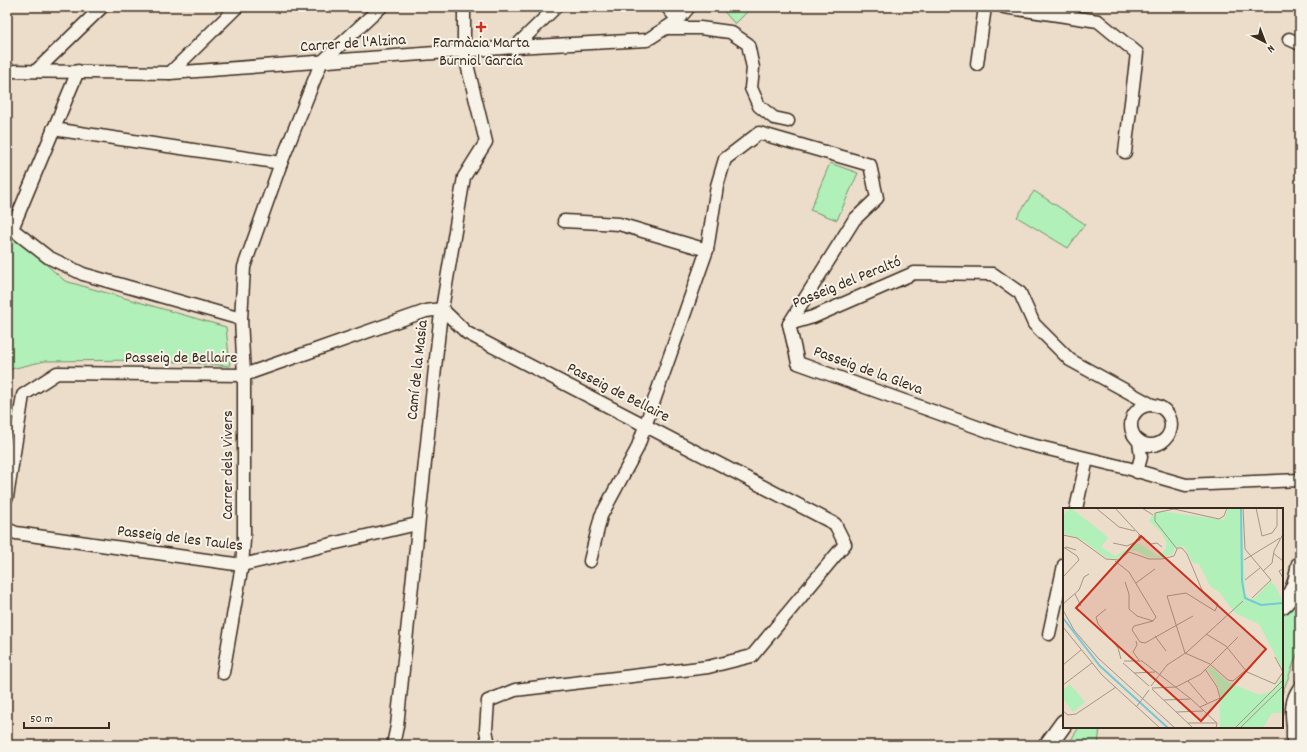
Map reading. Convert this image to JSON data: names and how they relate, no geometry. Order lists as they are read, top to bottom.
{
  "streets": {
    "street": [
      "Carrer de l'Alzina",
      "Passeig del Peraltó",
      "Passeig de Bellaire",
      "Camí de la Masia",
      "Passeig de la Gleva",
      "Carrer dels Vivers",
      "Passeig de les Taules"
    ]
  },
  "crossings": [
    ["Carrer de l'Alzina", "Camí de la Masia"],
    ["Carrer de l'Alzina", "Carrer dels Vivers"],
    ["Passeig del Peraltó", "Passeig de la Gleva"],
    ["Passeig de Bellaire", "Camí de la Masia"],
    ["Passeig de Bellaire", "Carrer dels Vivers"],
    ["Camí de la Masia", "Passeig de les Taules"],
    ["Carrer dels Vivers", "Passeig de les Taules"]
  ],
  "places": {
    "health": ["Farmàcia Marta Burniol García"]
  },
  "scale_bar": "50 m",
  "north": "bottom right"
}
